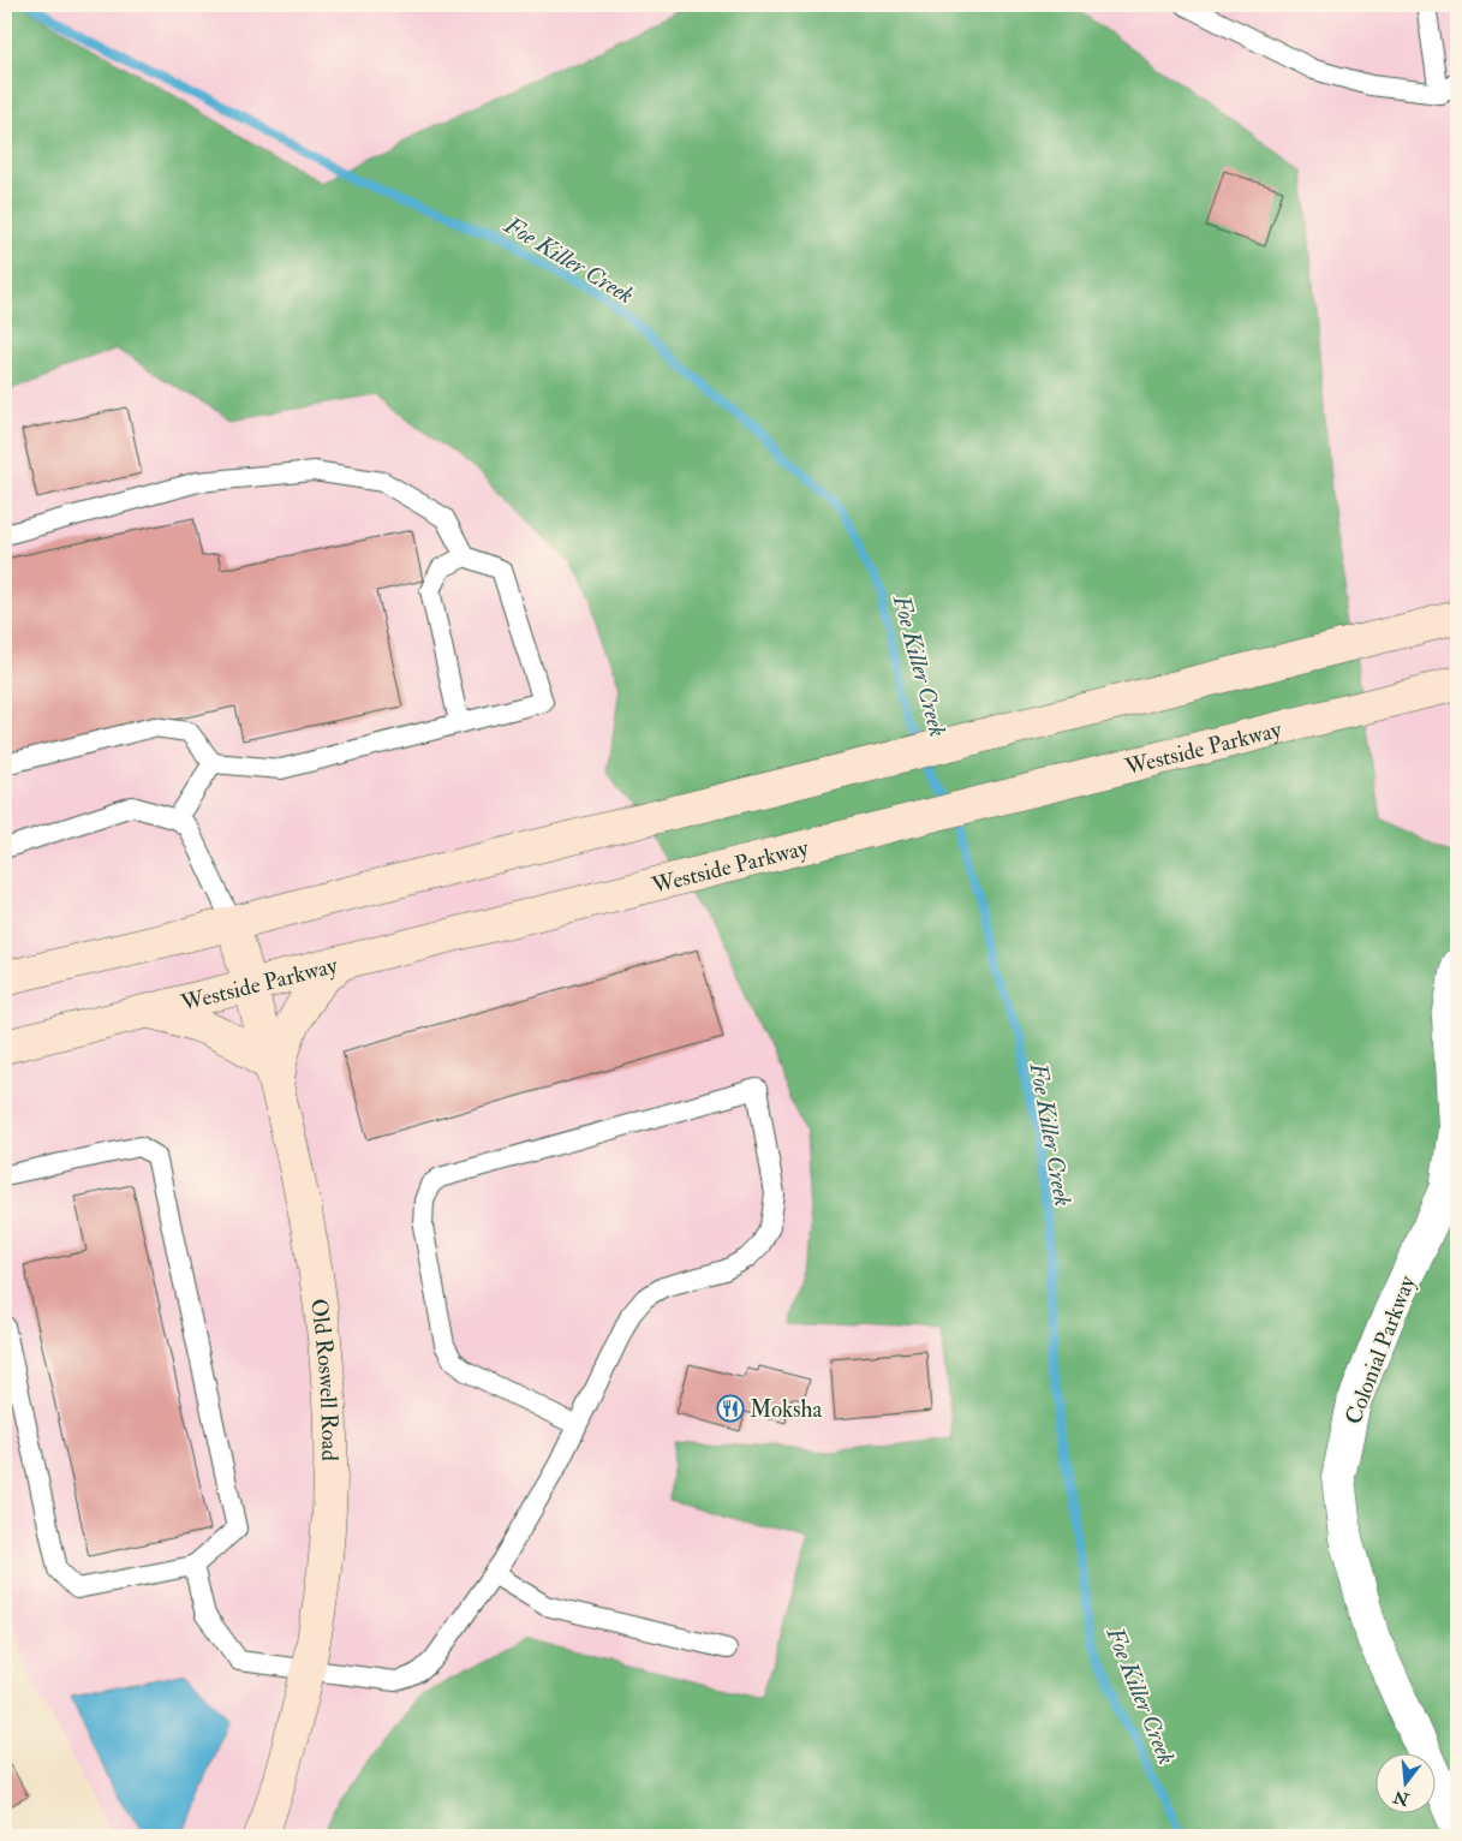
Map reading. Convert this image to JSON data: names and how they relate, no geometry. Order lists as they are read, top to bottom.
{
  "streets": {
    "main road": ["Westside Parkway", "Old Roswell Road"],
    "street": ["Colonial Parkway"]
  },
  "crossings": [
    ["Westside Parkway", "Old Roswell Road"]
  ],
  "water": ["Foe Killer Creek"],
  "places": {
    "restaurant": ["Moksha"]
  },
  "north": "bottom"
}
